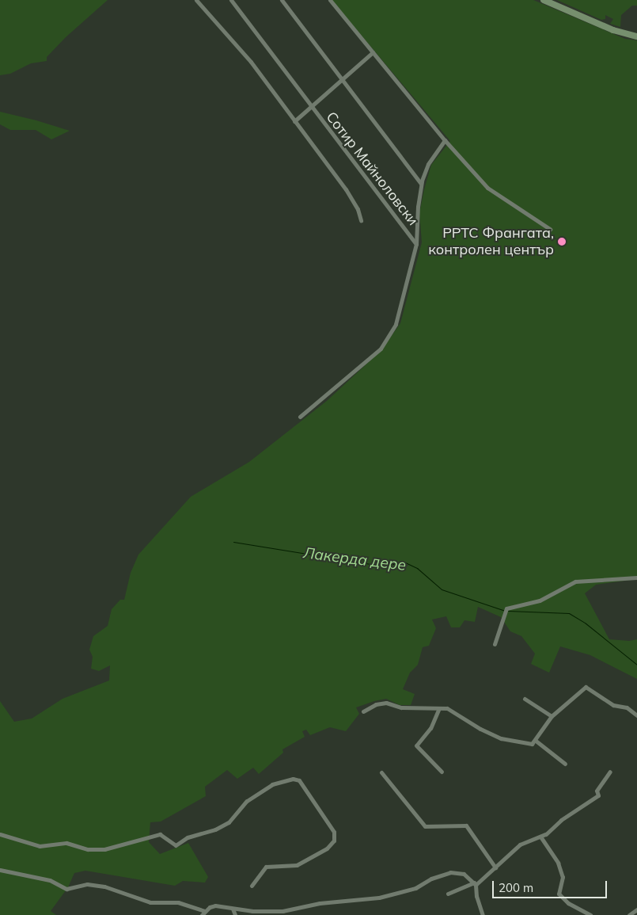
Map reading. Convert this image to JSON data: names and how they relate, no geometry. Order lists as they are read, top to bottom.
{
  "streets": {
    "street": ["Сотир Майноловски"]
  },
  "water": ["Лакерда дере"],
  "places": ["РРТС Франгата, контролен център"],
  "scale_bar": "200 m"
}
